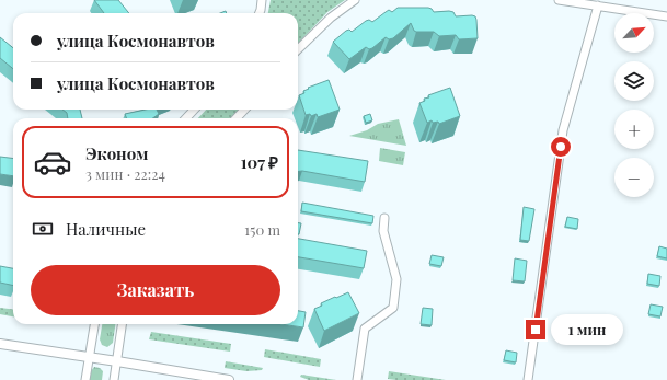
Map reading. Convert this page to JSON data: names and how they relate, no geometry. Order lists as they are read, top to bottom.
{
  "north": "top right",
  "page": {
    "map_buttons": ["+", "−"],
    "banner": ["улица Космонавтов", "улица Космонавтов"],
    "list": [
      {
        "name": "Эконом",
        "note": "3 мин · 22:24",
        "value": "107 ₽"
      }
    ],
    "pay": ["Наличные", "150 m"],
    "buttons": "Заказать",
    "bubble": "1 мин"
  }
}
